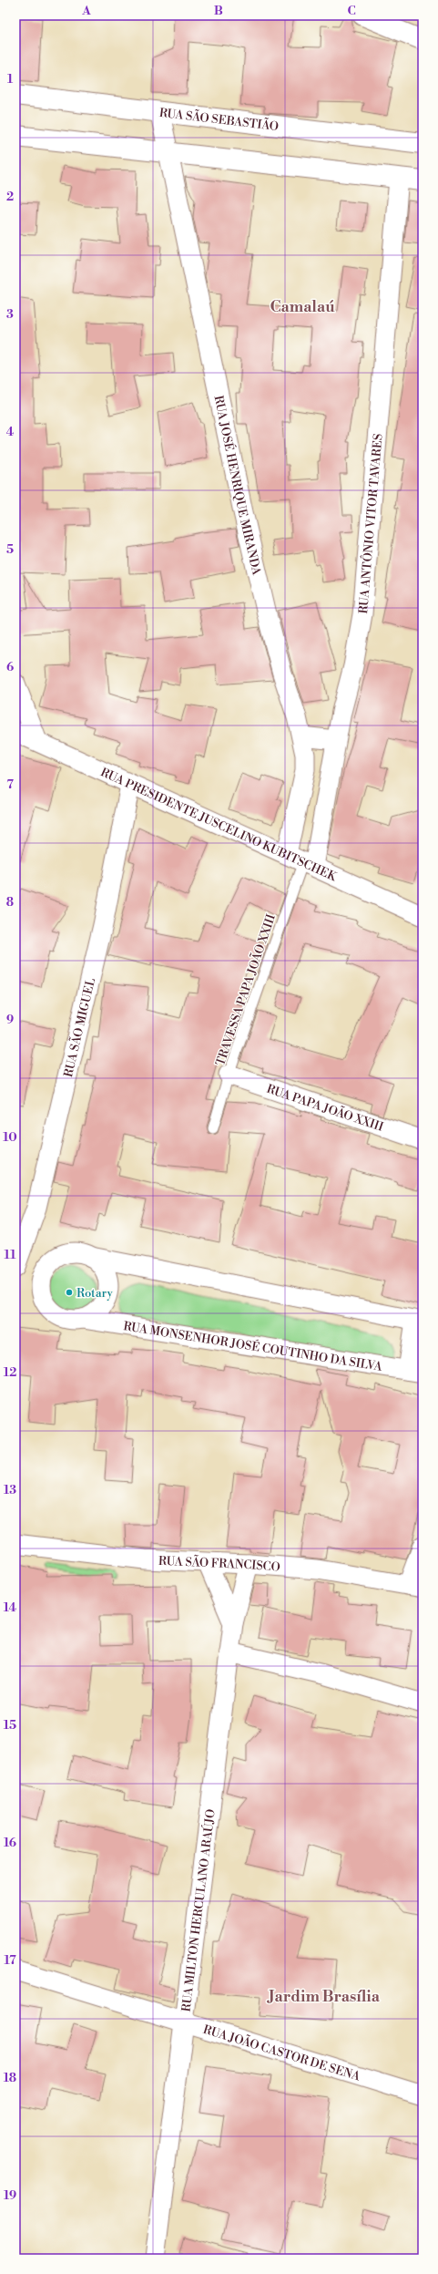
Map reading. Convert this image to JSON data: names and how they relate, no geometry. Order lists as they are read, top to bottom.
{
  "streets": {
    "main road": ["RUA SÃO SEBASTIÃO"],
    "street": [
      "RUA JOSÉ HENRIQUE MIRANDA",
      "RUA ANTÔNIO VITOR TAVARES",
      "RUA PRESIDENTE JUSCELINO KUBITSCHEK",
      "RUA SÃO MIGUEL",
      "RUA PAPA JOÃO XXIII",
      "RUA MONSENHOR JOSÉ COUTINHO DA SILVA",
      "RUA SÃO FRANCISCO",
      "RUA MILTON HERCULANO ARAÚJO",
      "RUA JOÃO CASTOR DE SENA"
    ],
    "lane": ["TRAVESSA PAPA JOÃO XXIII"]
  },
  "crossings": [
    ["RUA SÃO SEBASTIÃO", "RUA JOSÉ HENRIQUE MIRANDA"],
    ["RUA JOSÉ HENRIQUE MIRANDA", "RUA ANTÔNIO VITOR TAVARES"],
    ["RUA JOSÉ HENRIQUE MIRANDA", "RUA PRESIDENTE JUSCELINO KUBITSCHEK"],
    ["RUA JOSÉ HENRIQUE MIRANDA", "TRAVESSA PAPA JOÃO XXIII"],
    ["RUA ANTÔNIO VITOR TAVARES", "RUA PRESIDENTE JUSCELINO KUBITSCHEK"],
    ["RUA ANTÔNIO VITOR TAVARES", "TRAVESSA PAPA JOÃO XXIII"],
    ["RUA PRESIDENTE JUSCELINO KUBITSCHEK", "TRAVESSA PAPA JOÃO XXIII"],
    ["RUA PRESIDENTE JUSCELINO KUBITSCHEK", "RUA SÃO MIGUEL"],
    ["TRAVESSA PAPA JOÃO XXIII", "RUA PAPA JOÃO XXIII"],
    ["RUA SÃO FRANCISCO", "RUA MILTON HERCULANO ARAÚJO"],
    ["RUA MILTON HERCULANO ARAÚJO", "RUA JOÃO CASTOR DE SENA"]
  ],
  "districts": ["Camalaú", "Jardim Brasília"],
  "places": ["Rotary"],
  "grid": {
    "columns": ["A", "B", "C"],
    "rows": [
      "1",
      "2",
      "3",
      "4",
      "5",
      "6",
      "7",
      "8",
      "9",
      "10",
      "11",
      "12",
      "13",
      "14",
      "15",
      "16",
      "17",
      "18",
      "19"
    ]
  }
}
